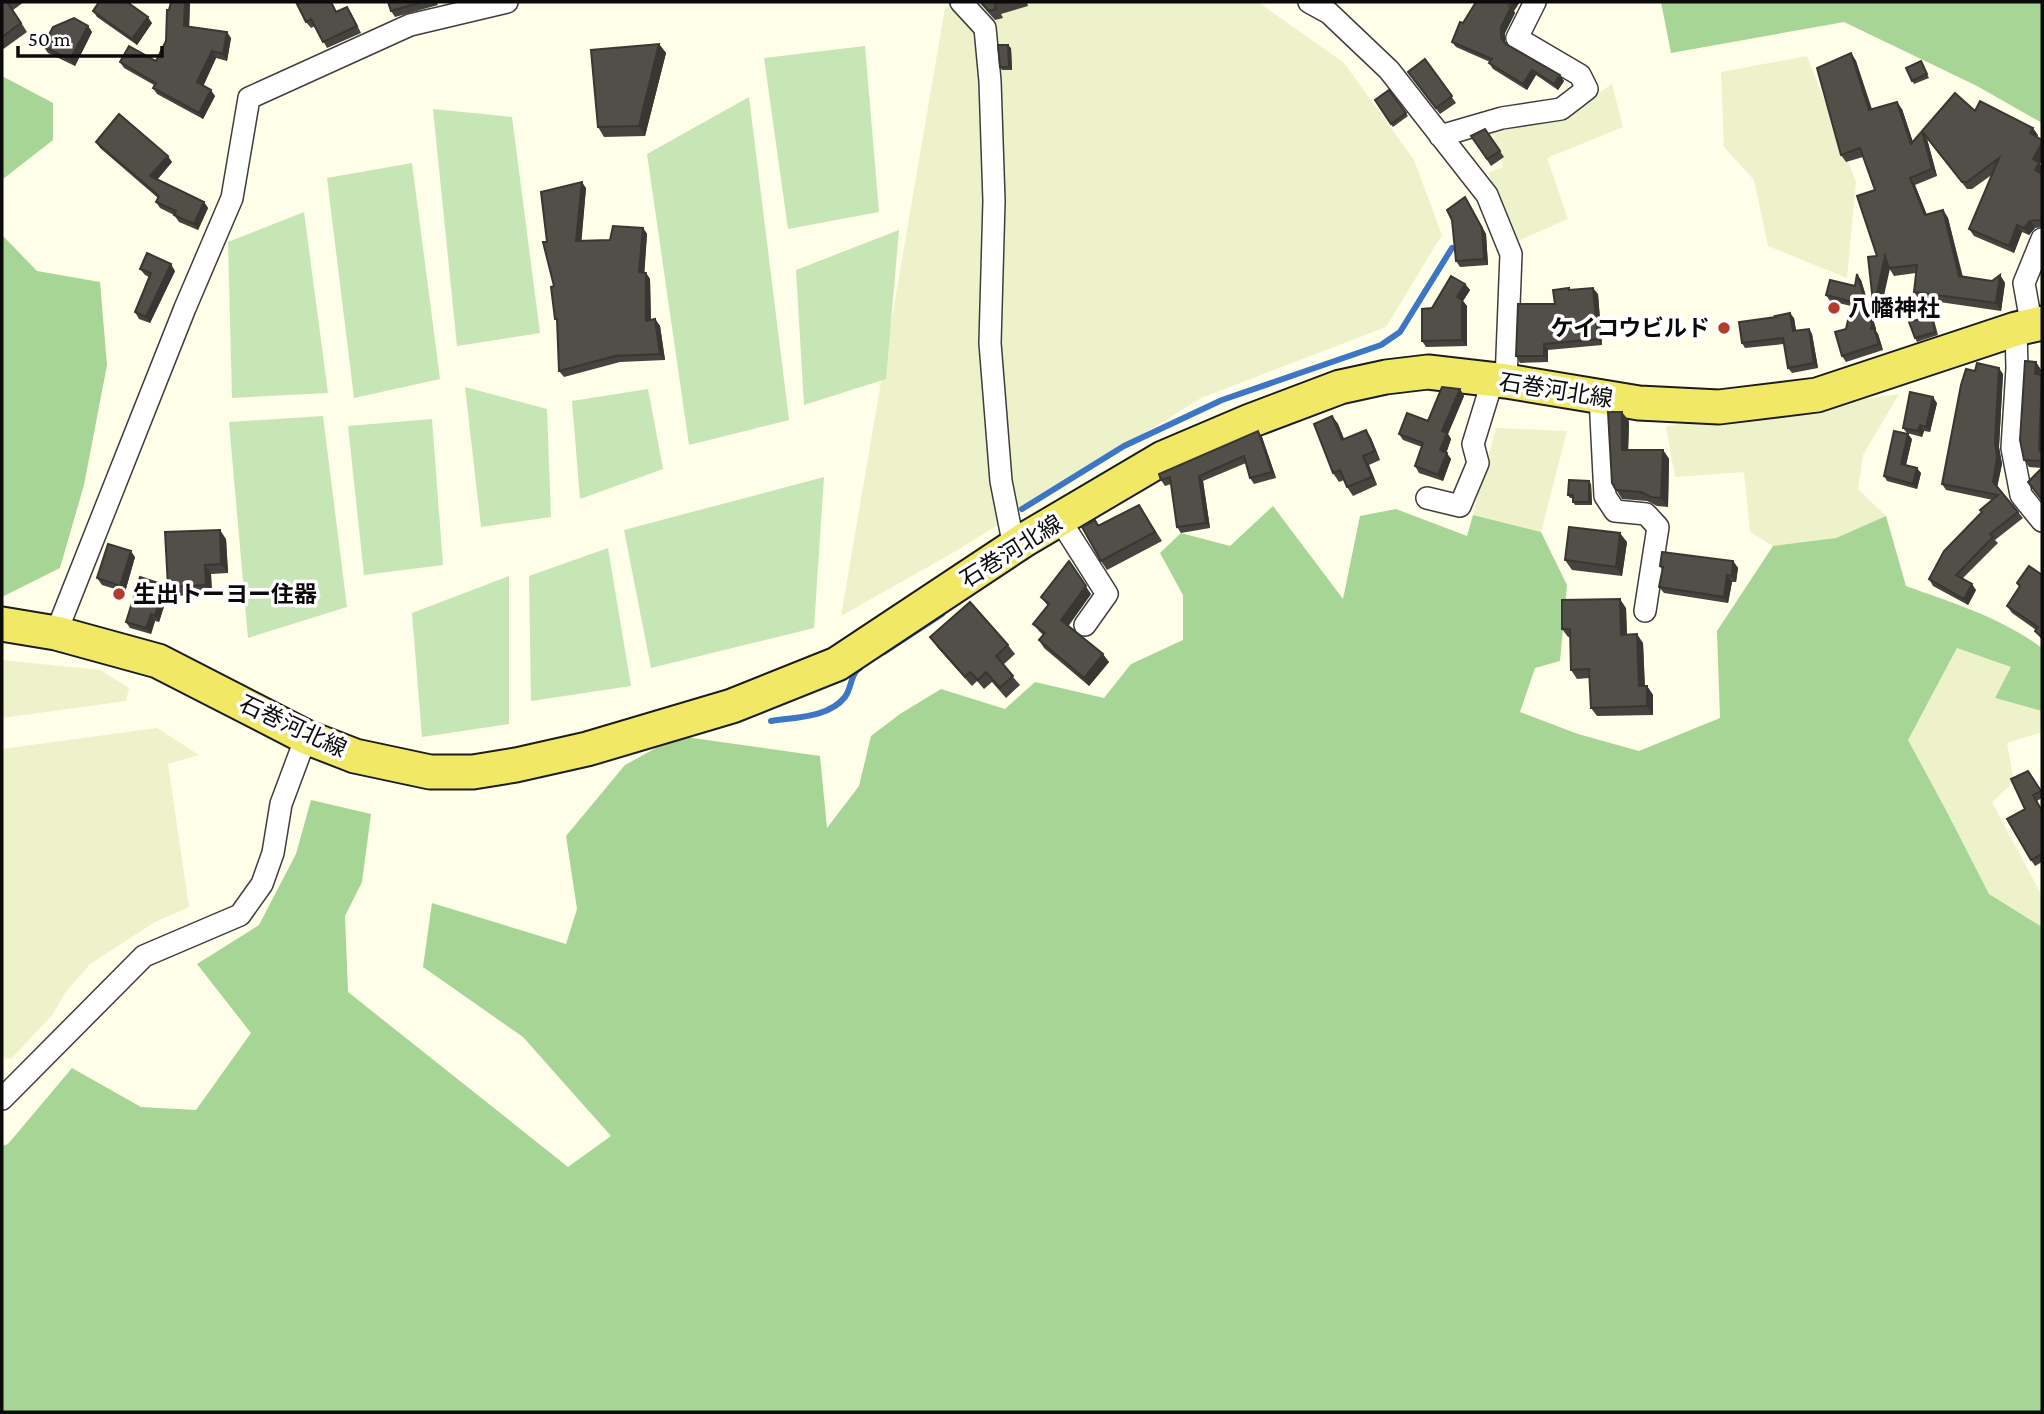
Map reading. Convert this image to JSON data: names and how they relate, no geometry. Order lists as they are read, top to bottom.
{
  "streets": {
    "main road": ["石巻河北線"]
  },
  "places": ["八幡神社", "ケイコウビルド", "生出トーヨー住器"],
  "scale_bar": "50 m"
}
